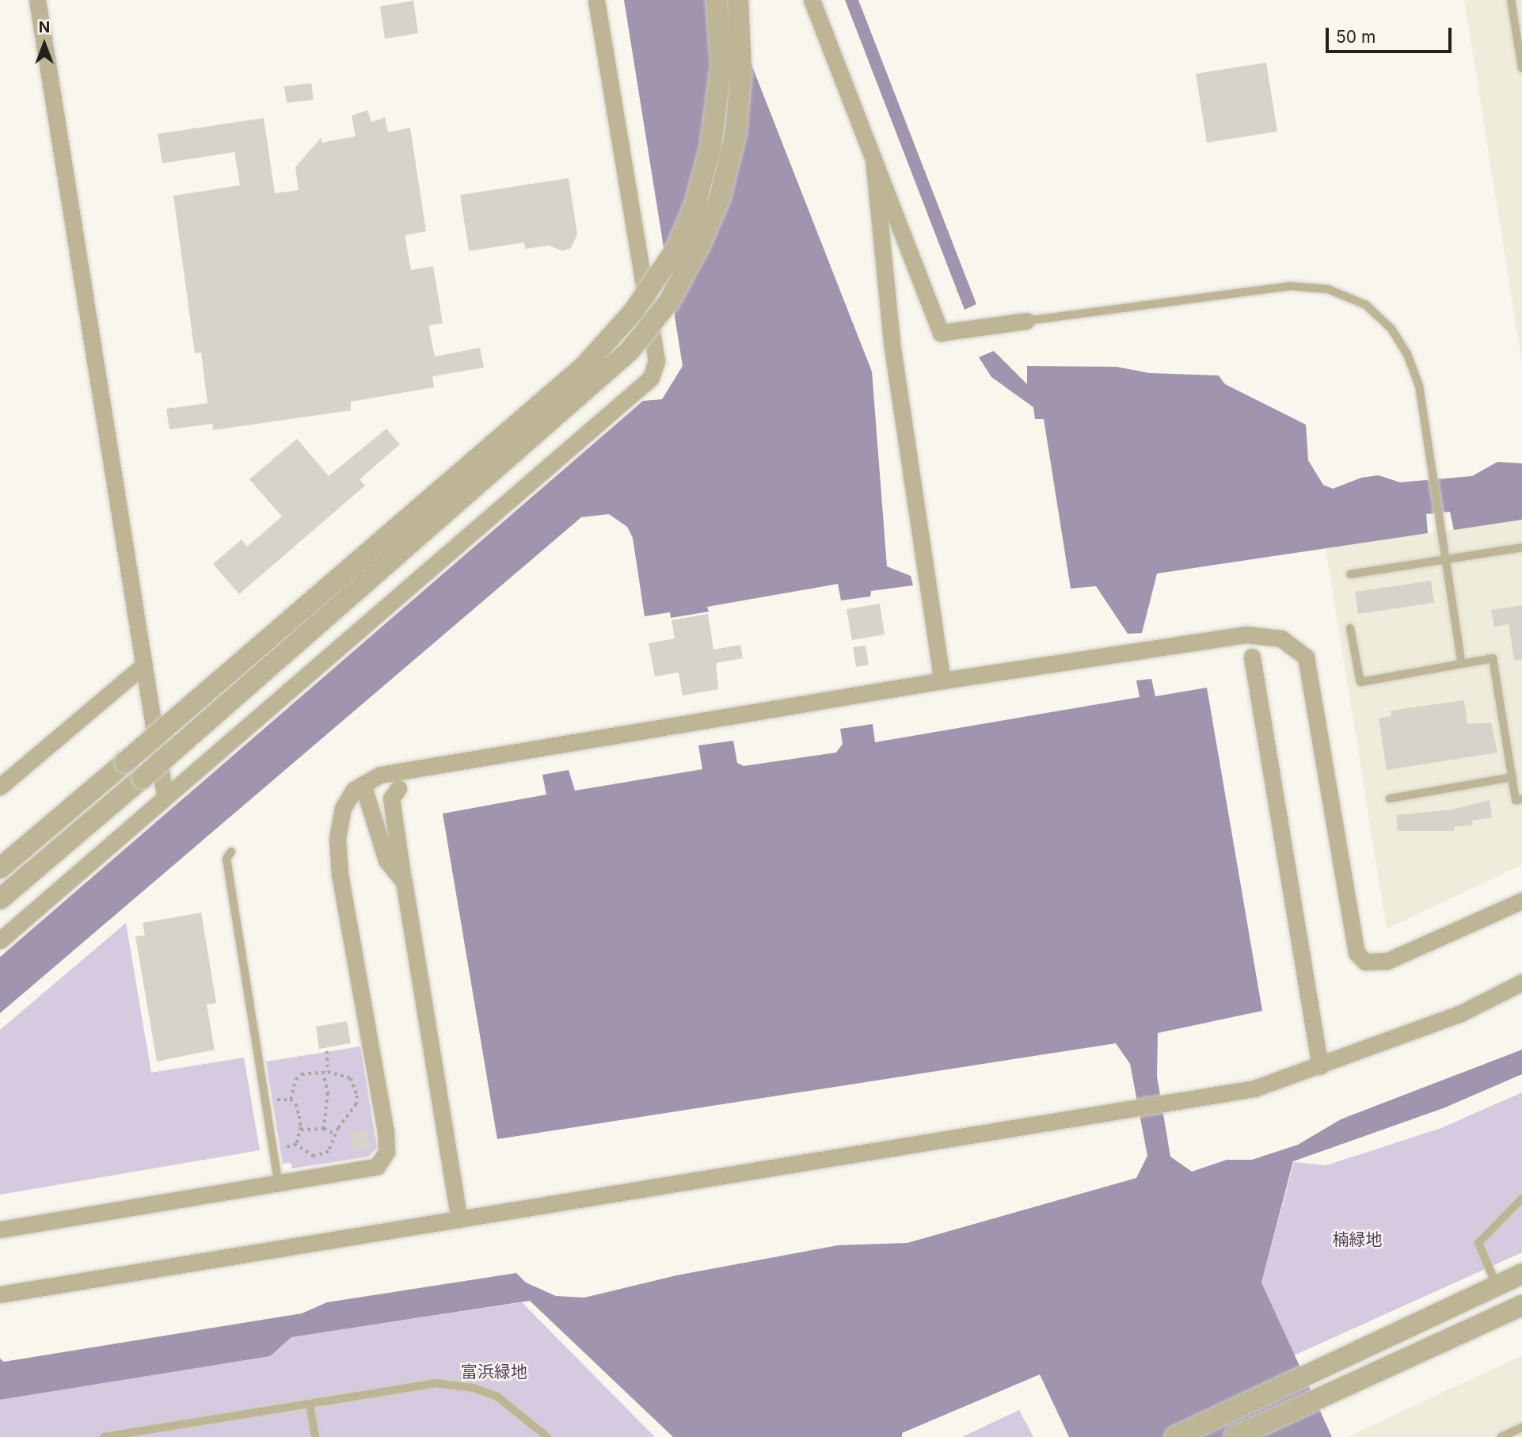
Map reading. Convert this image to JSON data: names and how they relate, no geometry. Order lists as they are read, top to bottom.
{
  "parks": ["楠緑地", "富浜緑地"],
  "scale_bar": "50 m",
  "north": "top"
}
